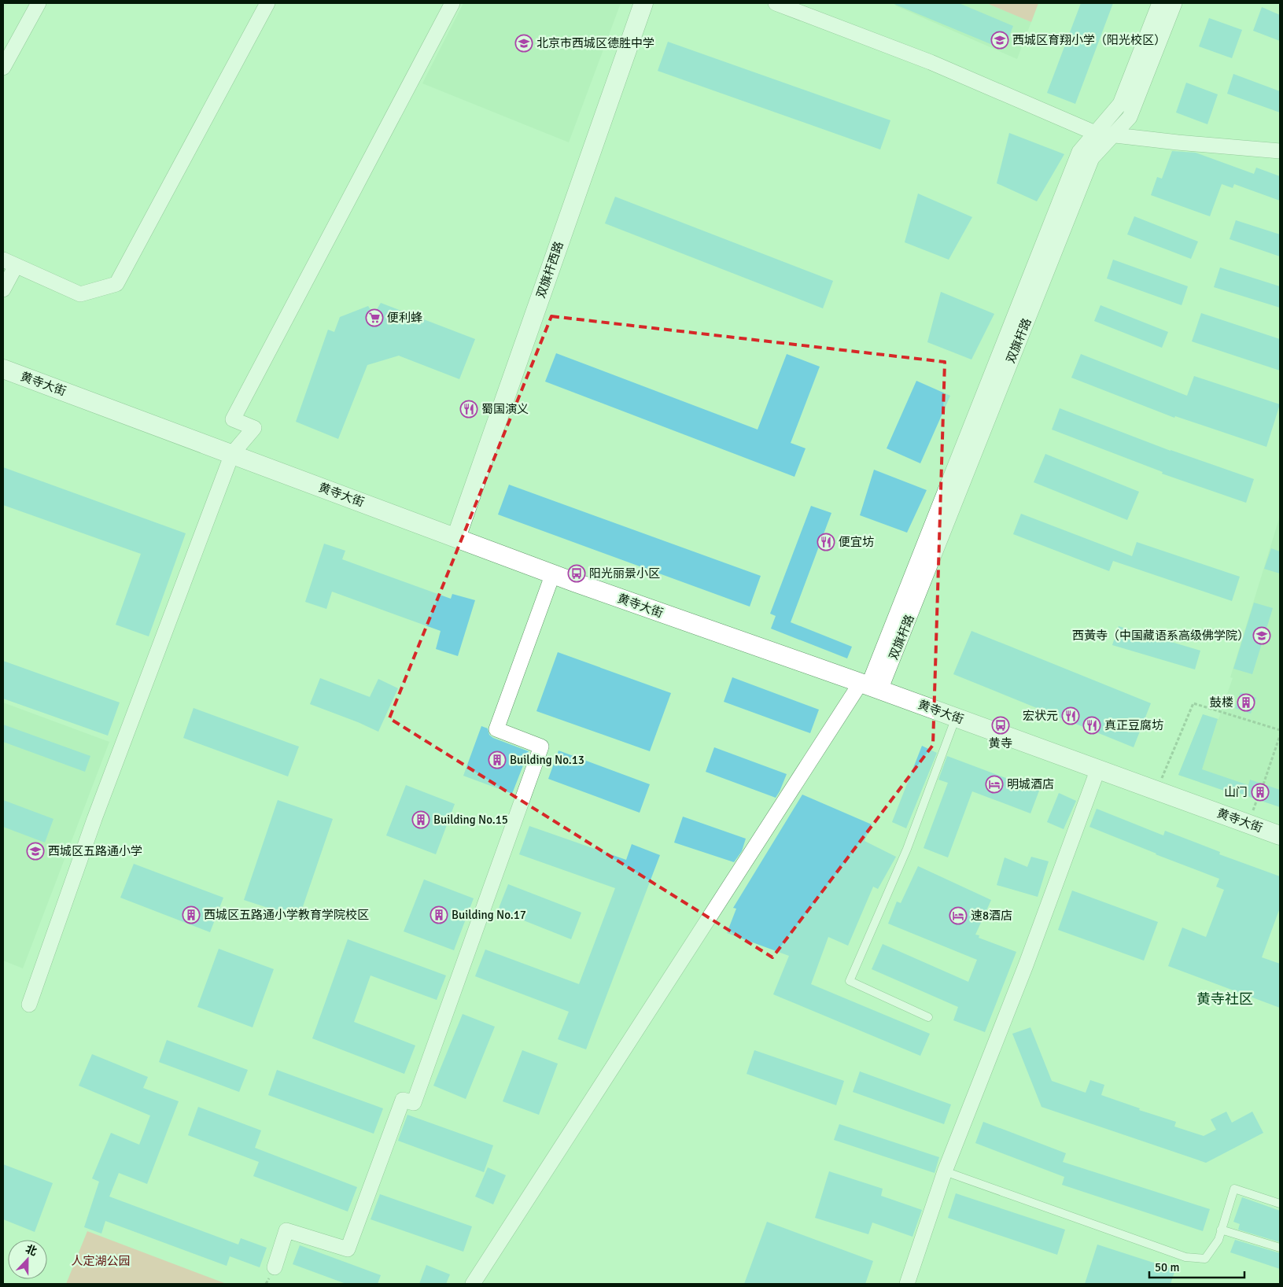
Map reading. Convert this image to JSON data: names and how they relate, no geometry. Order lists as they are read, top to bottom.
{
  "streets": {
    "street": ["双旗杆西路", "双旗杆路", "黄寺大街"]
  },
  "crossings": [
    ["双旗杆西路", "黄寺大街"],
    ["双旗杆路", "黄寺大街"]
  ],
  "districts": ["黄寺社区"],
  "parks": ["人定湖公园"],
  "places": {
    "school or university": [
      "西城区育翔小学（阳光校区）",
      "北京市西城区德胜中学",
      "西黃寺（中国藏语系高级佛学院）",
      "西城区五路通小学"
    ],
    "supermarket": ["便利蜂"],
    "restaurant": [
      "蜀国演义",
      "便宜坊",
      "宏状元",
      "真正豆腐坊"
    ],
    "bus stop": ["阳光丽景小区", "黄寺"],
    "building": [
      "鼓楼",
      "Building No.13",
      "山门",
      "Building No.15",
      "西城区五路通小学教育学院校区",
      "Building No.17"
    ],
    "hotel": ["明城酒店", "速8酒店"]
  },
  "scale_bar": "50 m",
  "north": "top"
}
